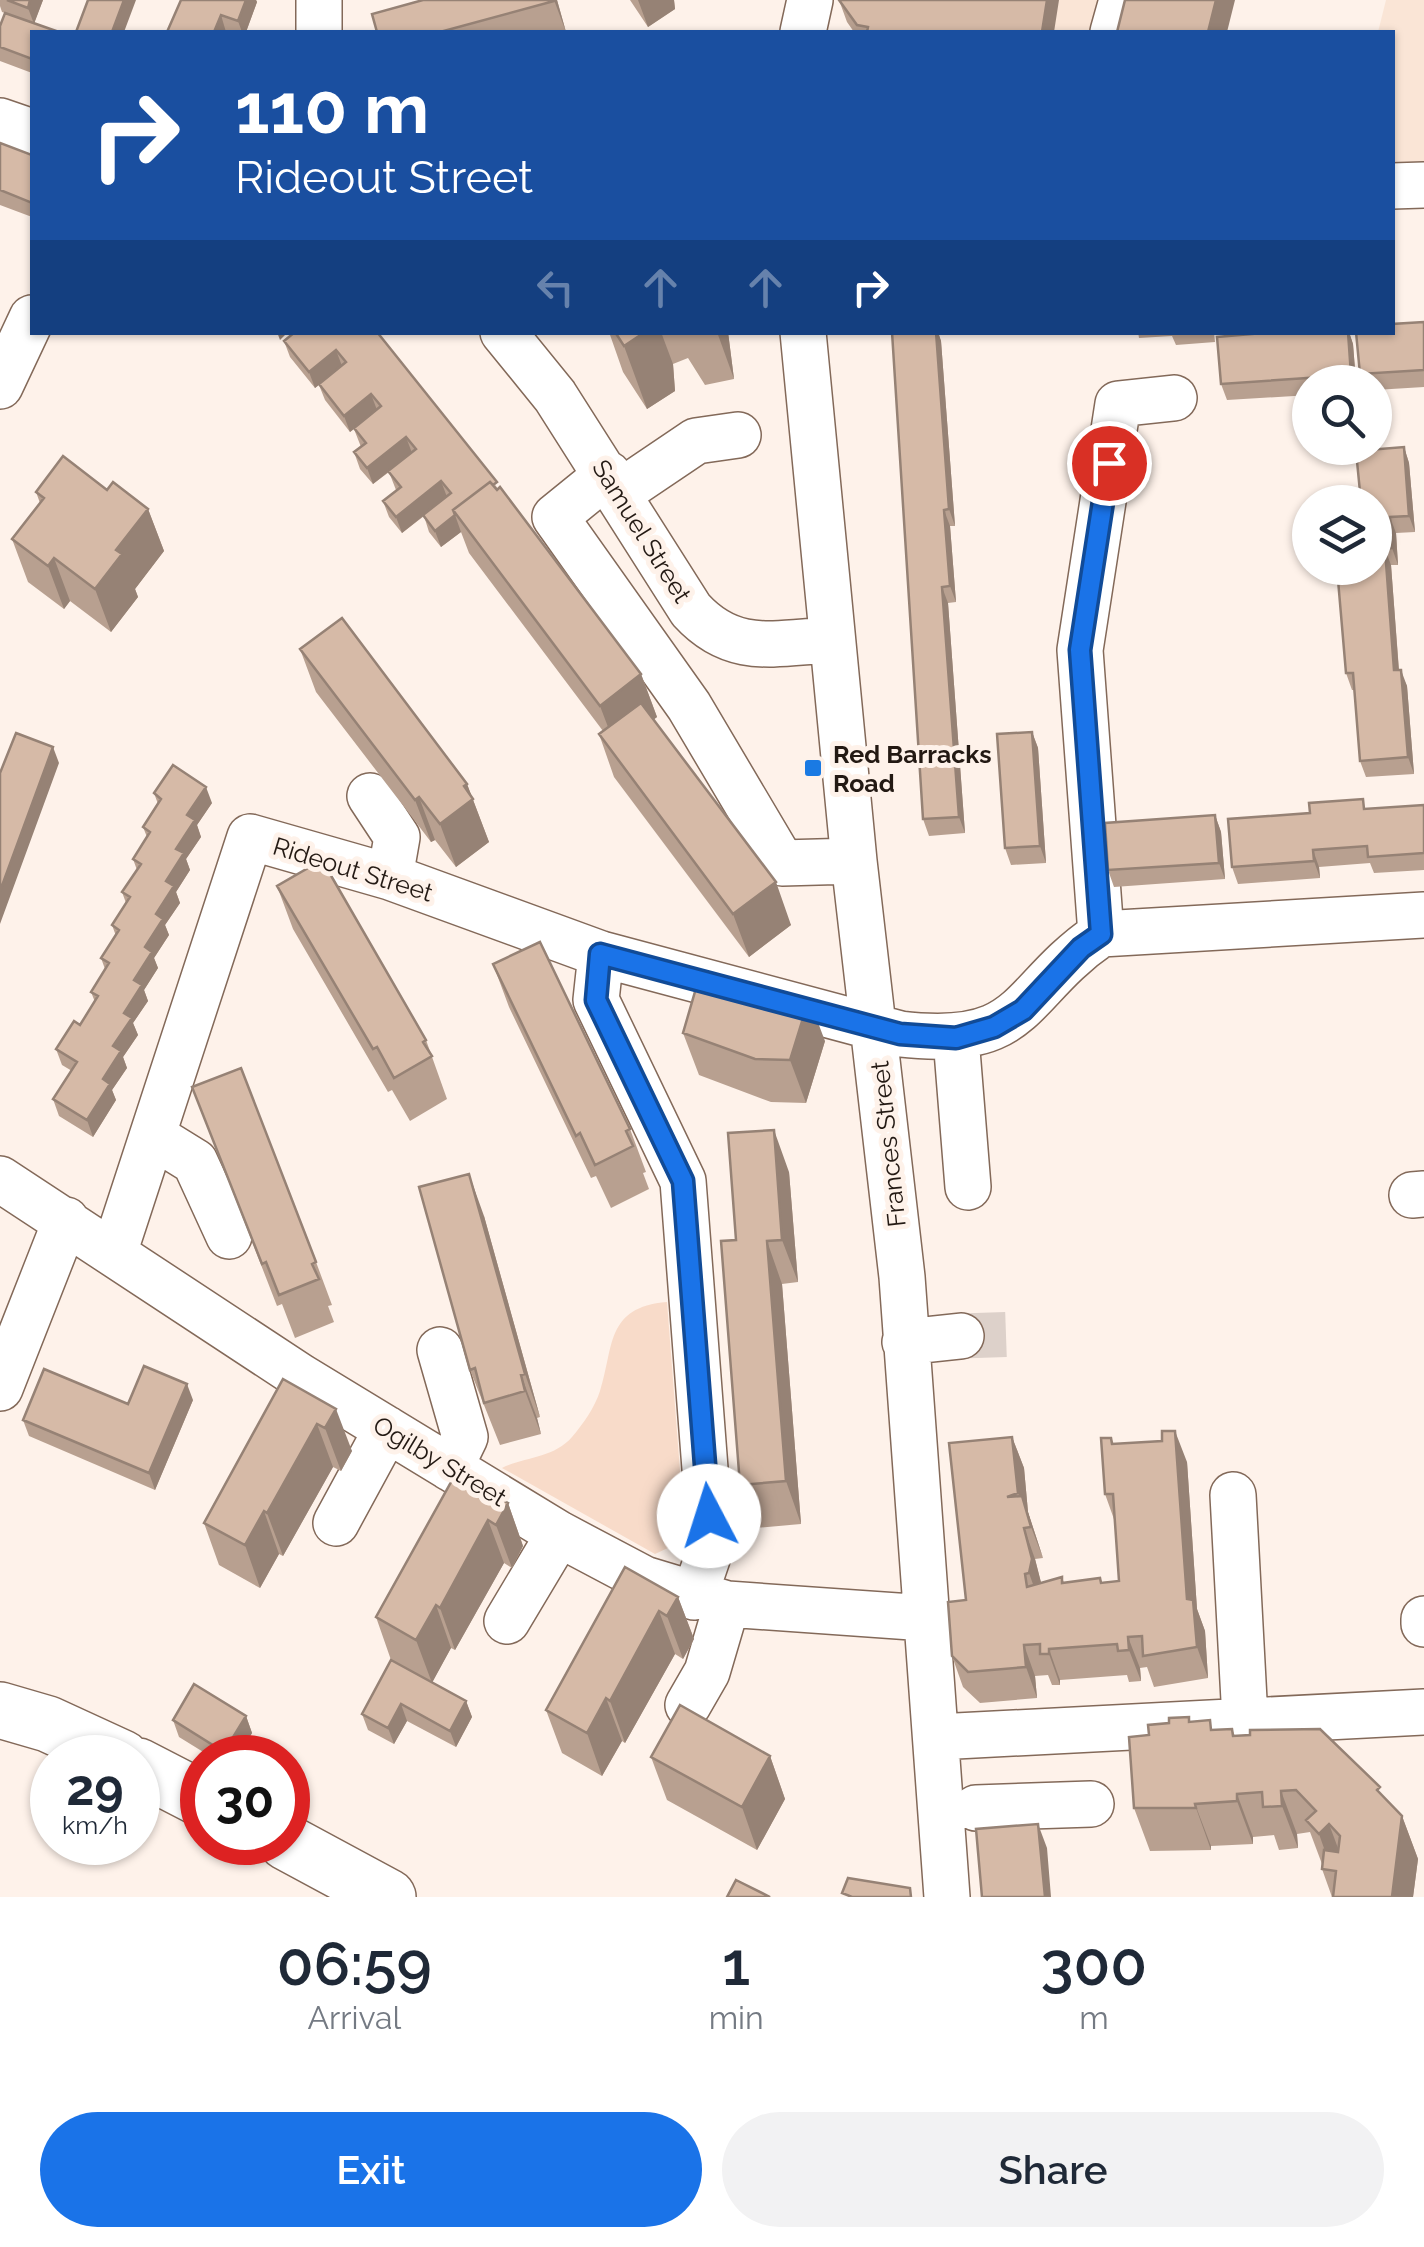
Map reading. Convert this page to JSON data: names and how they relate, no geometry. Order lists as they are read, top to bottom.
{
  "streets": {
    "street": [
      "Samuel Street",
      "Rideout Street",
      "Frances Street",
      "Ogilby Street"
    ]
  },
  "crossings": [
    ["Samuel Street", "Frances Street"],
    ["Rideout Street", "Frances Street"],
    ["Rideout Street", "Ogilby Street"],
    ["Frances Street", "Ogilby Street"]
  ],
  "places": {
    "transit": ["Red Barracks Road"]
  },
  "page": {
    "turn": ["110 m", "Rideout Street"],
    "speed": "29 km/h",
    "limit": "30",
    "eta": [
      "06:59",
      "Arrival",
      "1",
      "min",
      "300",
      "m"
    ],
    "buttons": ["Exit", "Share"]
  }
}
